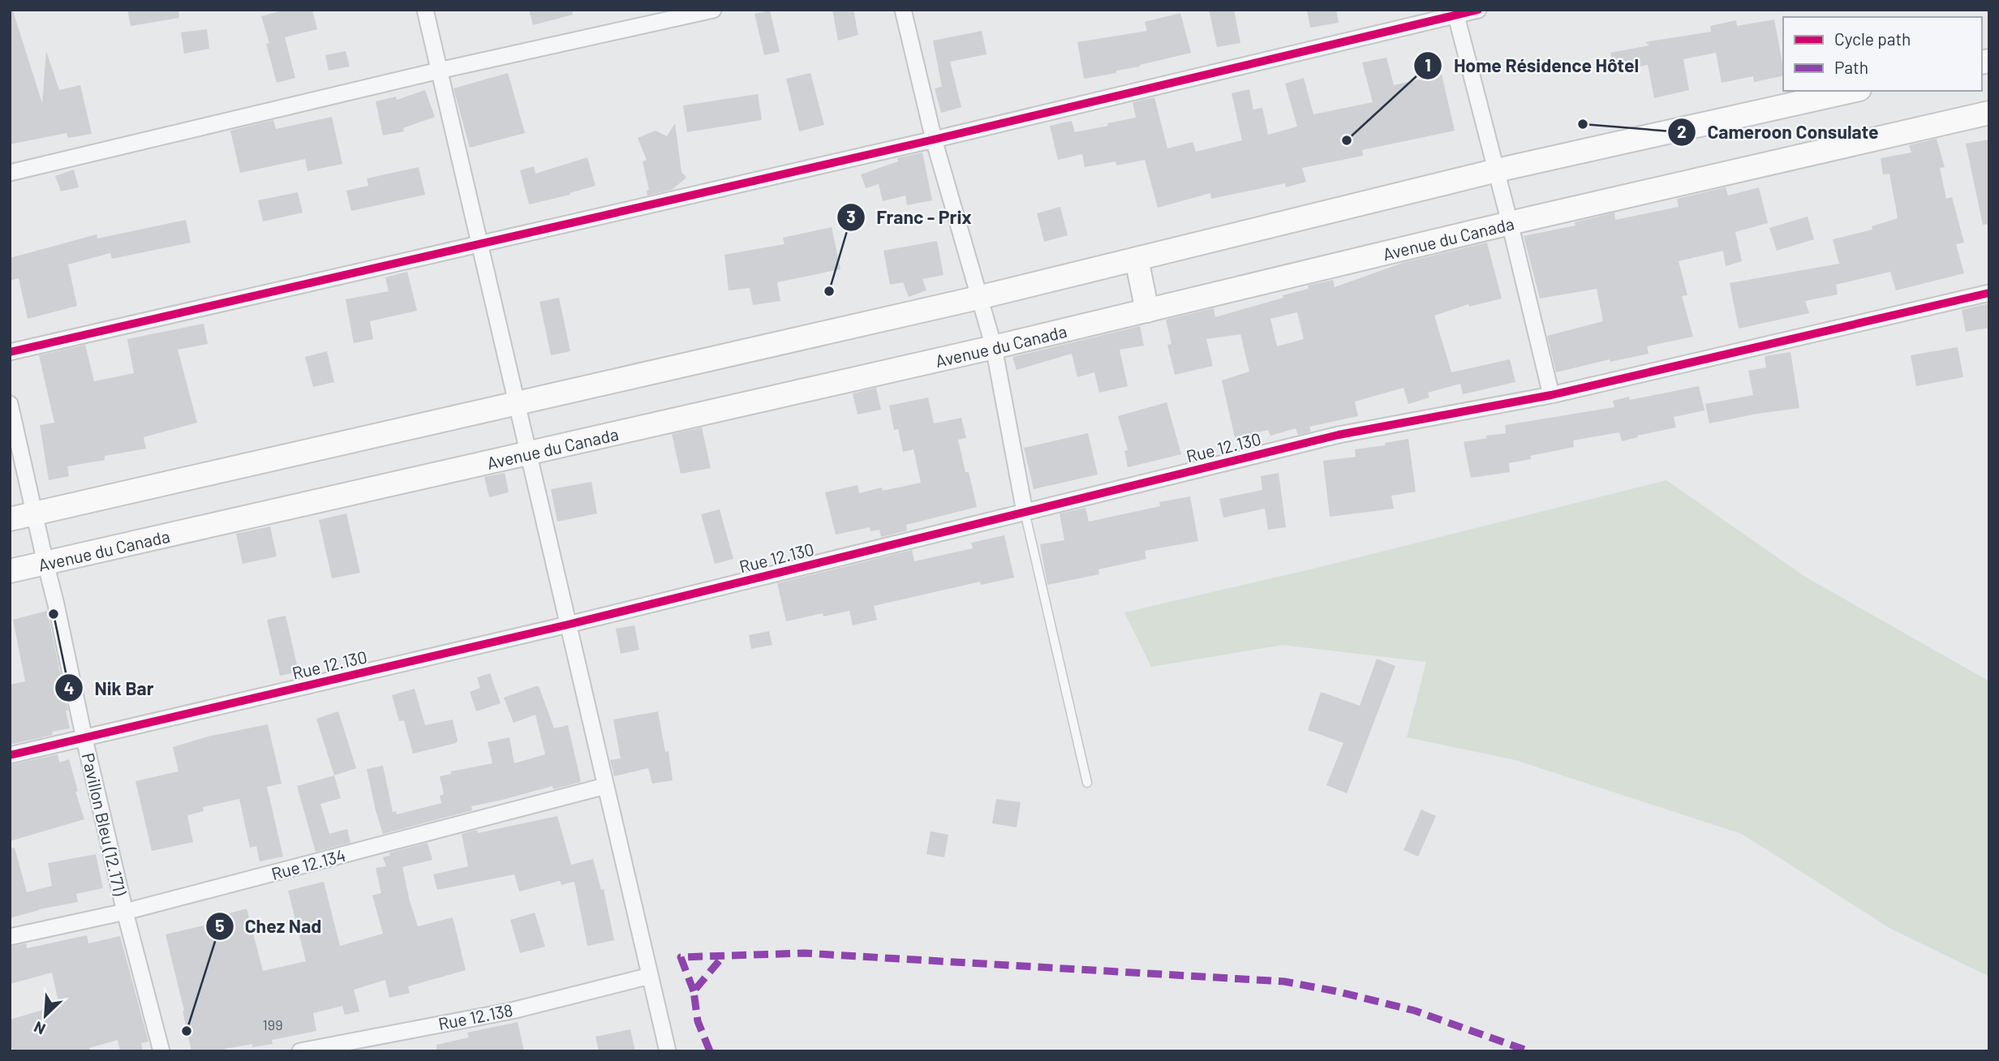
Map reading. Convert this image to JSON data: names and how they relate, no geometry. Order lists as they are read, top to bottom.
{
  "streets": {
    "main road": ["Avenue du Canada"],
    "street": [
      "Rue 12.130",
      "Pavillon Bleu (12.171)",
      "Rue 12.134",
      "Rue 12.138"
    ]
  },
  "crossings": [
    ["Avenue du Canada", "Pavillon Bleu (12.171)"],
    ["Rue 12.130", "Pavillon Bleu (12.171)"],
    ["Pavillon Bleu (12.171)", "Rue 12.134"]
  ],
  "places": [
    "Cameroon Consulate",
    "Home Résidence Hôtel",
    "Franc - Prix",
    "Nik Bar",
    "Chez Nad"
  ],
  "house_numbers": ["199"],
  "legend": ["Cycle path", "Path"],
  "north": "bottom left"
}
